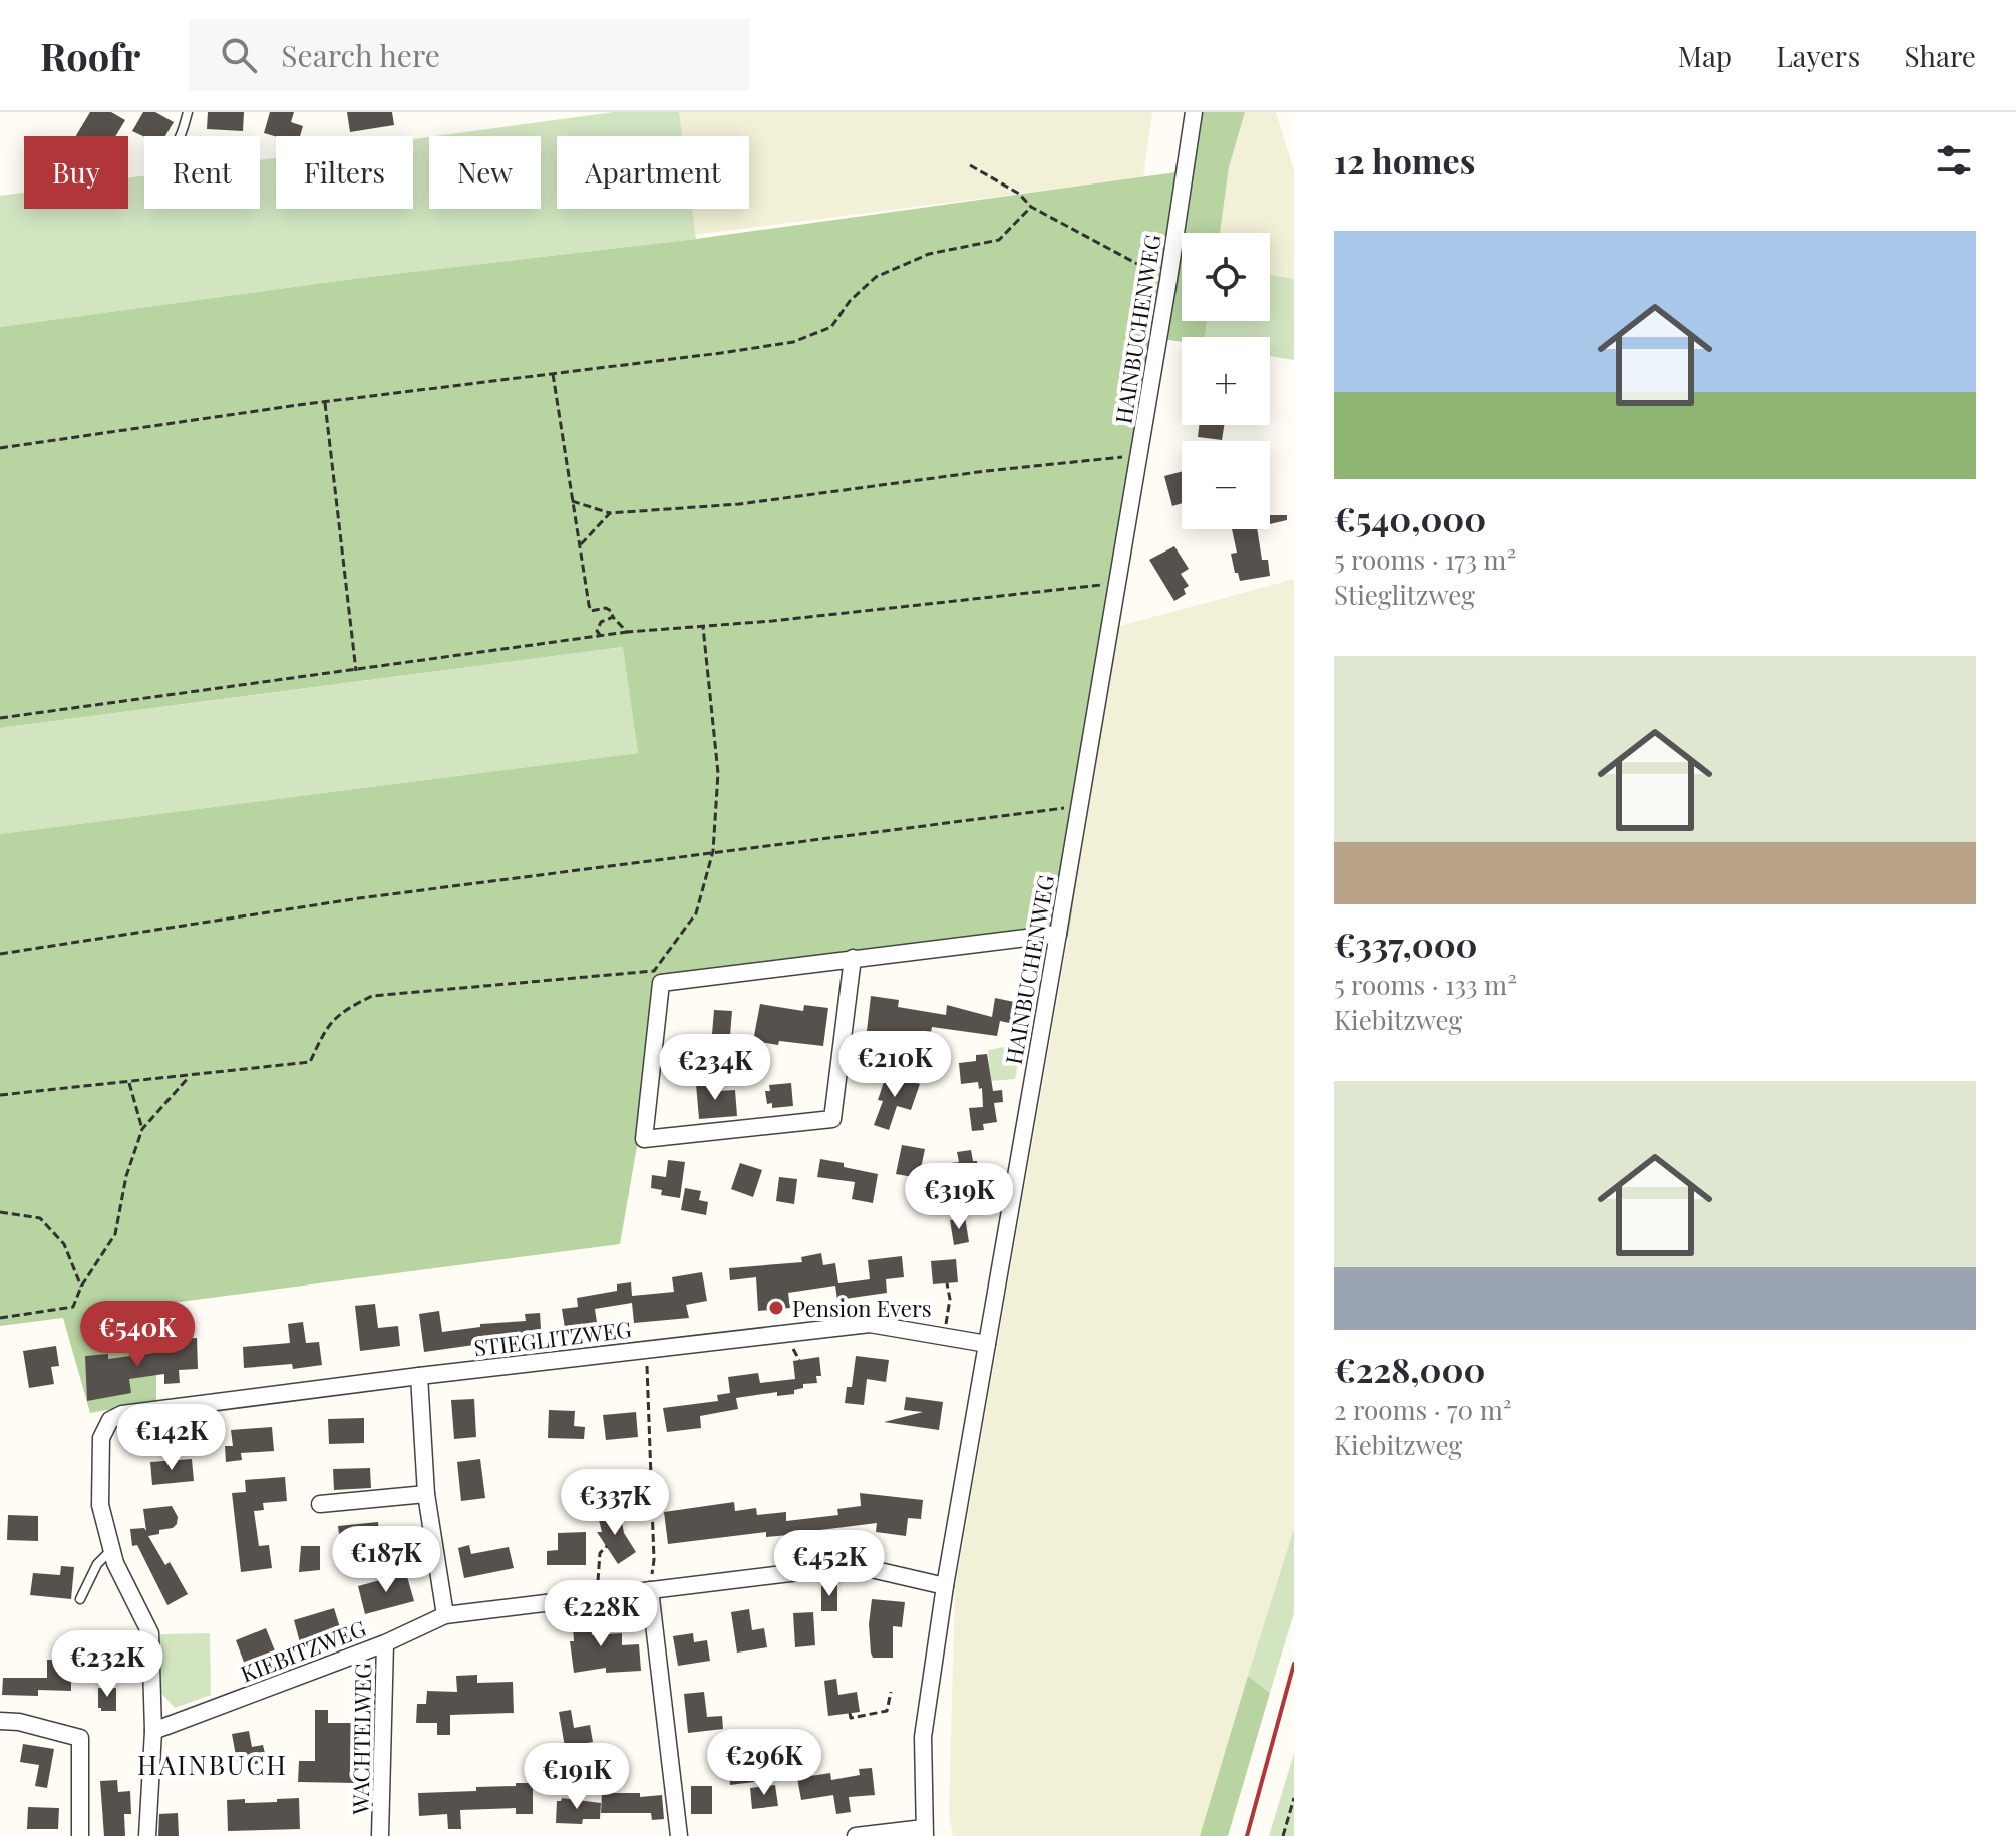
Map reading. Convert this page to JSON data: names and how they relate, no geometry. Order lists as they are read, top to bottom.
{
  "streets": {
    "street": [
      "HAINBUCHENWEG",
      "STIEGLITZWEG",
      "KIEBITZWEG",
      "WACHTELWEG"
    ]
  },
  "crossings": [
    ["HAINBUCHENWEG", "STIEGLITZWEG"],
    ["HAINBUCHENWEG", "KIEBITZWEG"],
    ["KIEBITZWEG", "WACHTELWEG"]
  ],
  "districts": ["HAINBUCH"],
  "places": ["Pension Evers"],
  "page": {
    "header": "Roofr",
    "search": "Search here",
    "nav": ["Map", "Layers", "Share"],
    "heading": "12 homes",
    "chip": [
      "Buy",
      "Rent",
      "Filters",
      "New",
      "Apartment"
    ],
    "list": [
      {
        "name": "€540,000",
        "note": "5 rooms · 173 m² · Stieglitzweg"
      },
      {
        "name": "€337,000",
        "note": "5 rooms · 133 m² · Kiebitzweg"
      },
      {
        "name": "€228,000",
        "note": "2 rooms · 70 m² · Kiebitzweg"
      }
    ],
    "map_buttons": ["+", "−"],
    "price": [
      "€210K",
      "€234K",
      "€319K",
      "€540K",
      "€142K",
      "€337K",
      "€187K",
      "€452K",
      "€228K",
      "€232K",
      "€296K",
      "€191K"
    ]
  }
}
